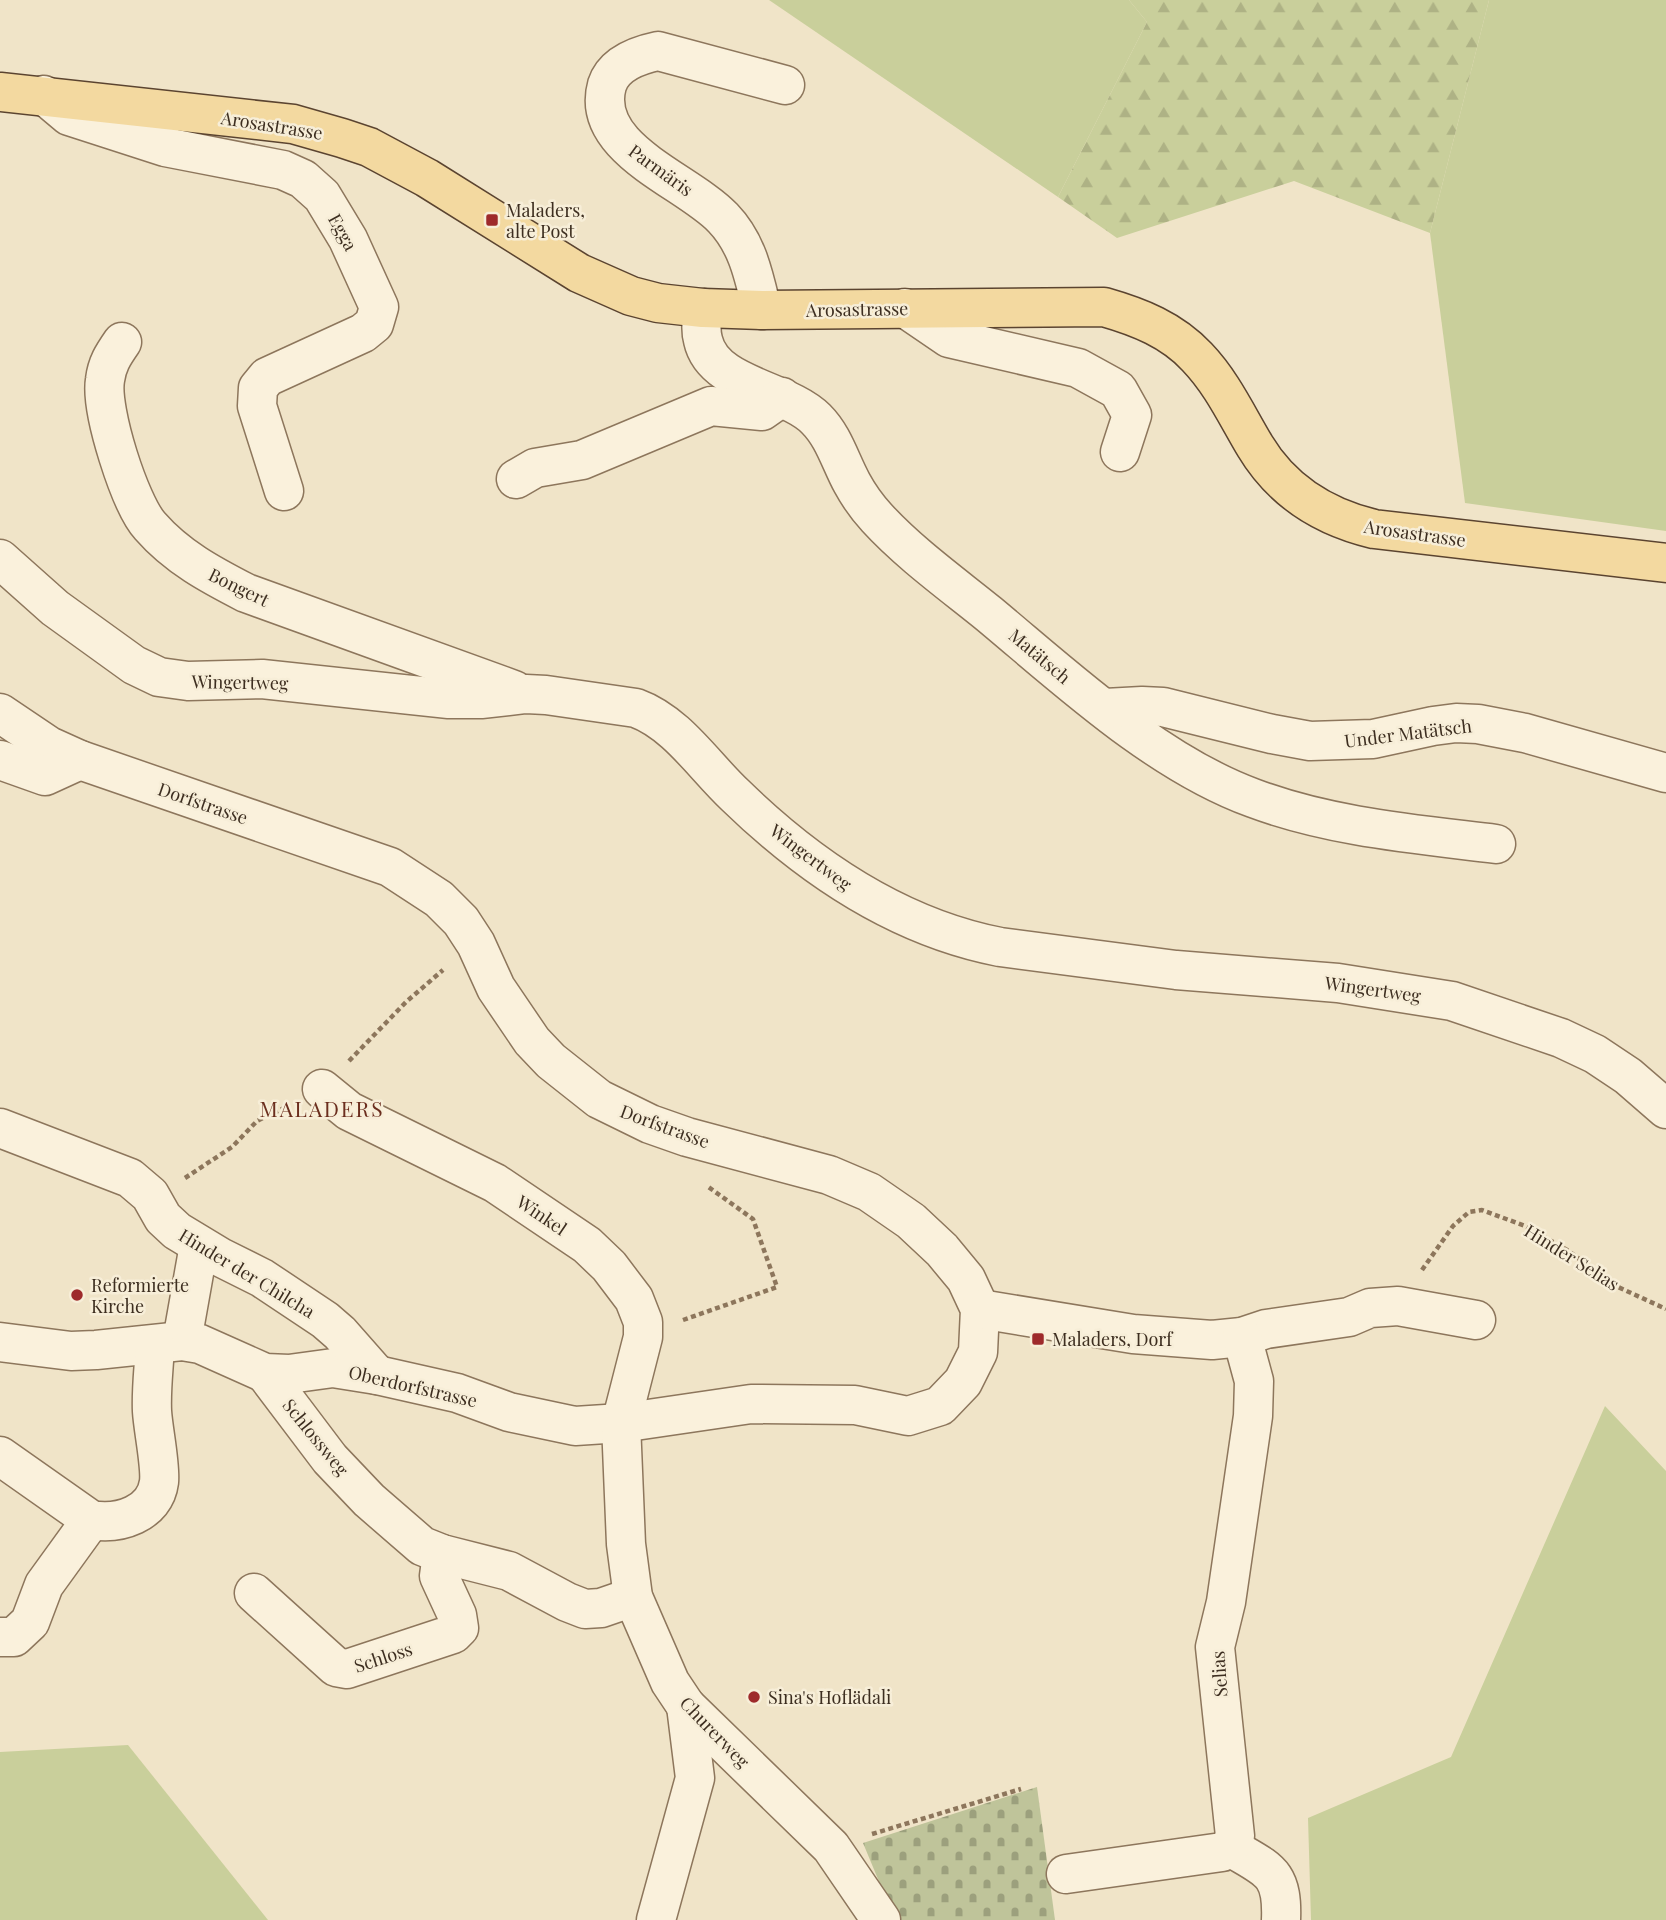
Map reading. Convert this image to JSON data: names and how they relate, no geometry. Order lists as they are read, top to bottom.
{
  "streets": {
    "main road": ["Arosastrasse"],
    "street": [
      "Parmäris",
      "Egga",
      "Bongert",
      "Matätsch",
      "Wingertweg",
      "Under Matätsch",
      "Dorfstrasse",
      "Winkel",
      "Hinder der Chilcha",
      "Oberdorfstrasse",
      "Schlossweg",
      "Schloss",
      "Selias",
      "Churerweg"
    ],
    "path": ["Hinder Selias"]
  },
  "crossings": [
    ["Arosastrasse", "Parmäris"],
    ["Arosastrasse", "Egga"],
    ["Arosastrasse", "Matätsch"],
    ["Bongert", "Wingertweg"],
    ["Matätsch", "Under Matätsch"],
    ["Dorfstrasse", "Winkel"],
    ["Dorfstrasse", "Oberdorfstrasse"],
    ["Dorfstrasse", "Churerweg"],
    ["Winkel", "Oberdorfstrasse"],
    ["Winkel", "Churerweg"],
    ["Hinder der Chilcha", "Oberdorfstrasse"],
    ["Oberdorfstrasse", "Schlossweg"],
    ["Oberdorfstrasse", "Churerweg"],
    ["Schlossweg", "Schloss"]
  ],
  "districts": ["MALADERS"],
  "places": {
    "transit": ["Maladers, alte Post", "Maladers, Dorf"],
    "other": ["Reformierte Kirche", "Sina's Hoflädali"]
  }
}
